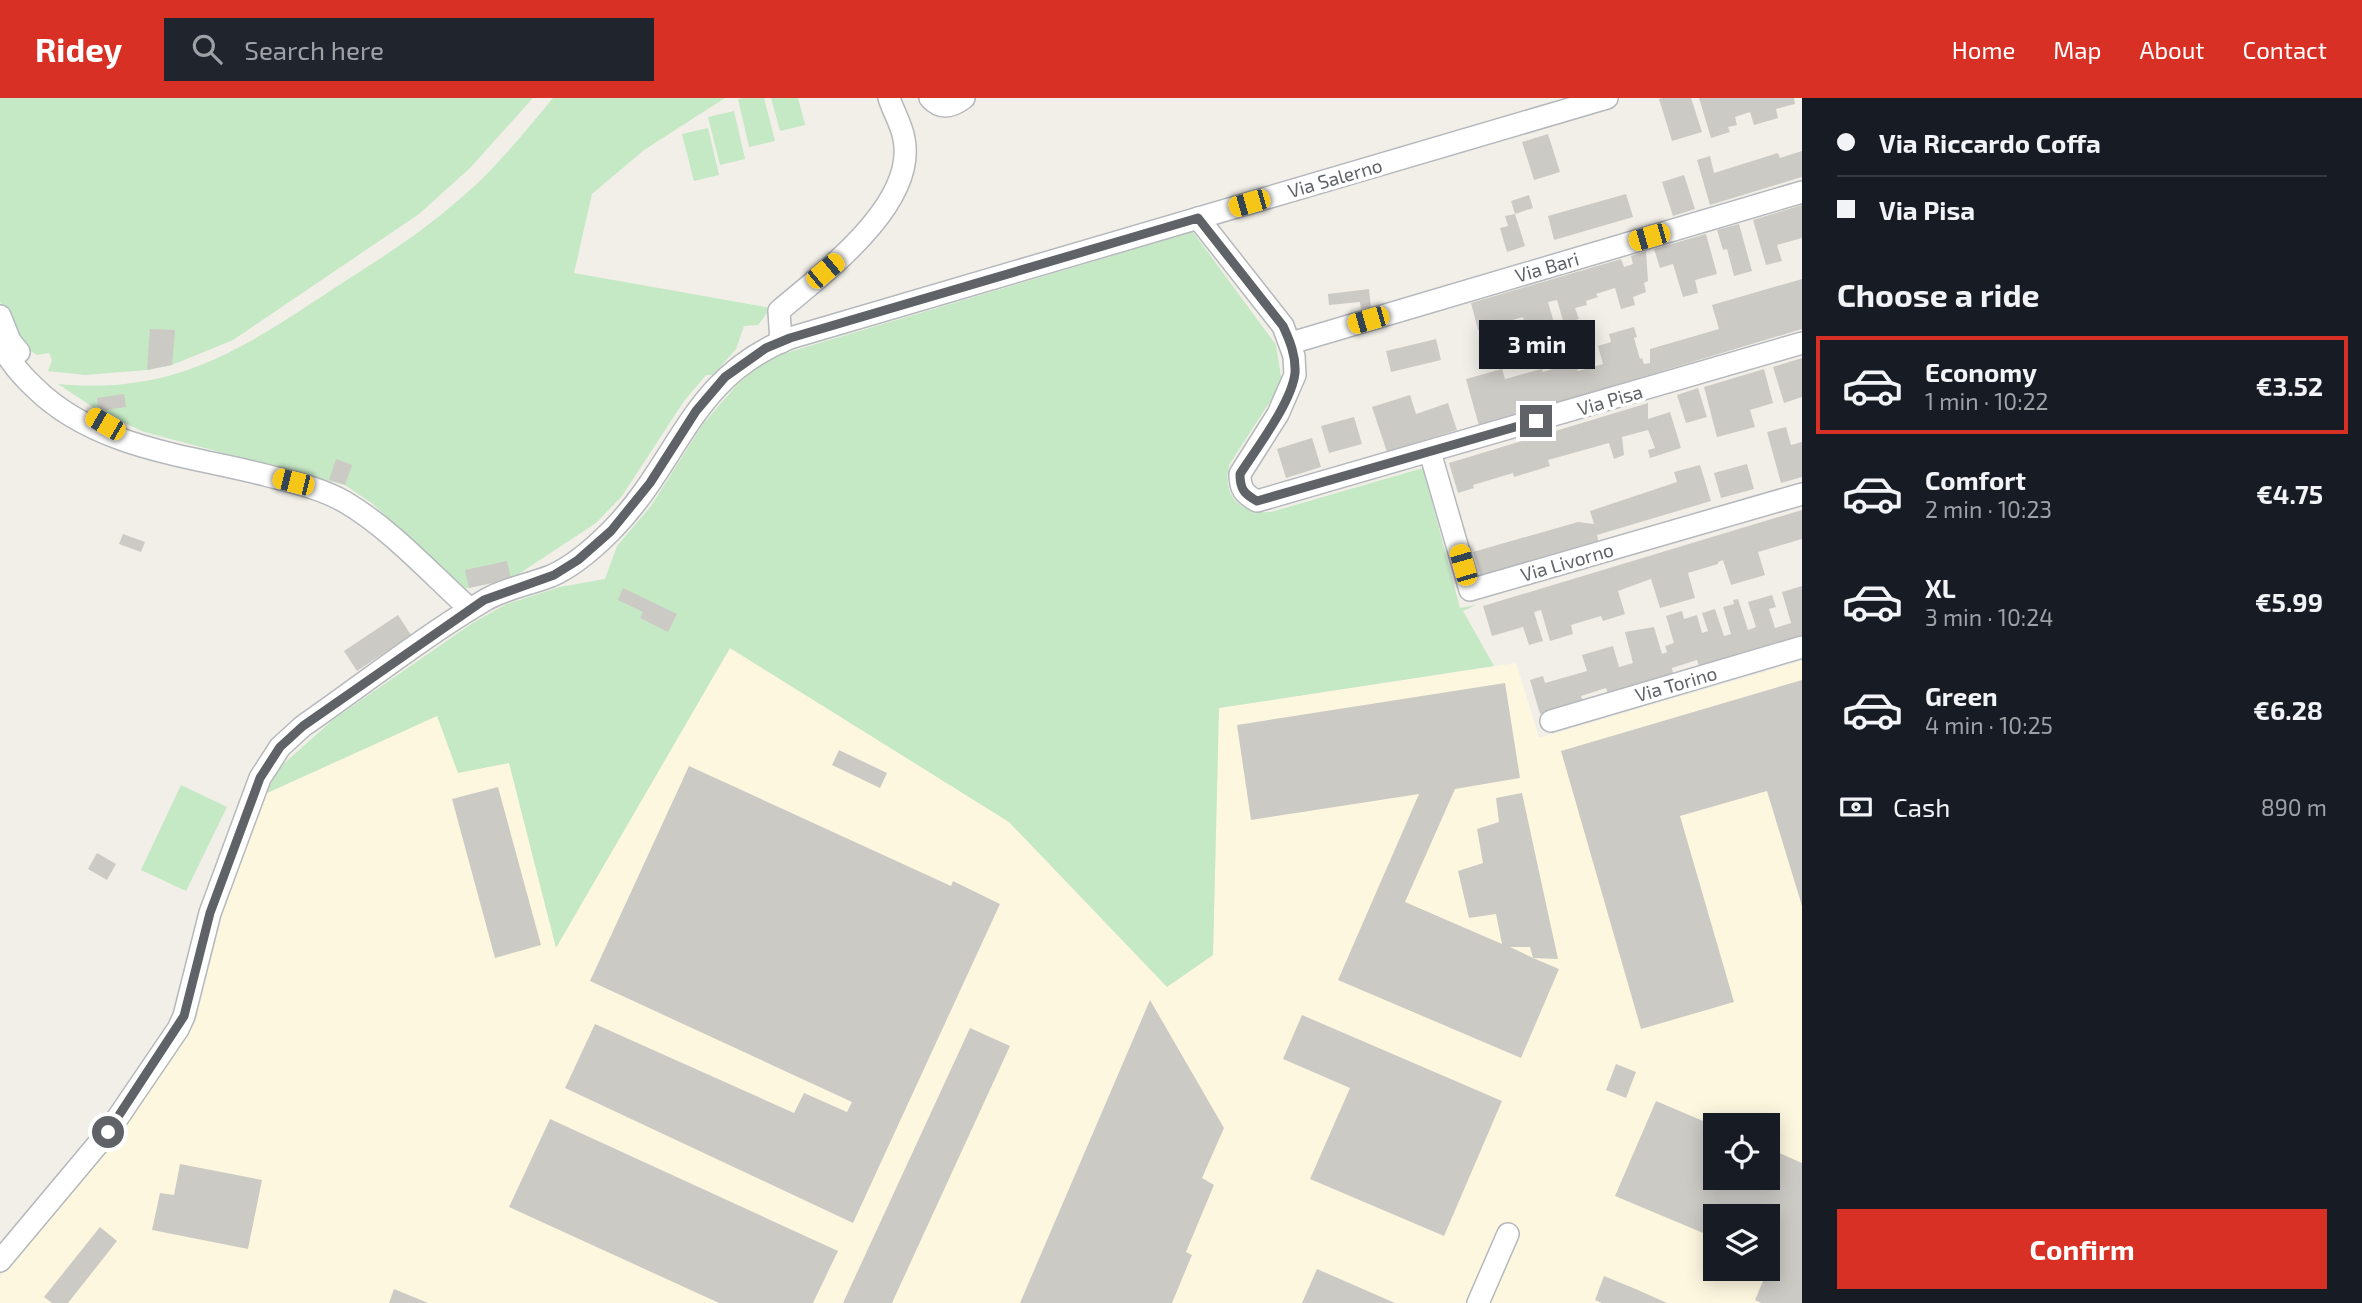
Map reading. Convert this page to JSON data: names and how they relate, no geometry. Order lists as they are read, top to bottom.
{
  "streets": {
    "street": [
      "Via Salerno",
      "Via Bari",
      "Via Pisa",
      "Via Livorno",
      "Via Torino"
    ]
  },
  "crossings": [
    ["Via Salerno", "Via Pisa"],
    ["Via Bari", "Via Pisa"],
    ["Via Pisa", "Via Livorno"]
  ],
  "page": {
    "header": "Ridey",
    "search": "Search here",
    "nav": [
      "Home",
      "Map",
      "About",
      "Contact"
    ],
    "banner": ["Via Riccardo Coffa", "Via Pisa"],
    "heading": "Choose a ride",
    "bubble": "3 min",
    "list": [
      {
        "name": "Economy",
        "note": "1 min · 10:22",
        "value": "€3.52"
      },
      {
        "name": "Comfort",
        "note": "2 min · 10:23",
        "value": "€4.75"
      },
      {
        "name": "XL",
        "note": "3 min · 10:24",
        "value": "€5.99"
      },
      {
        "name": "Green",
        "note": "4 min · 10:25",
        "value": "€6.28"
      }
    ],
    "pay": ["Cash", "890 m"],
    "buttons": "Confirm"
  }
}
